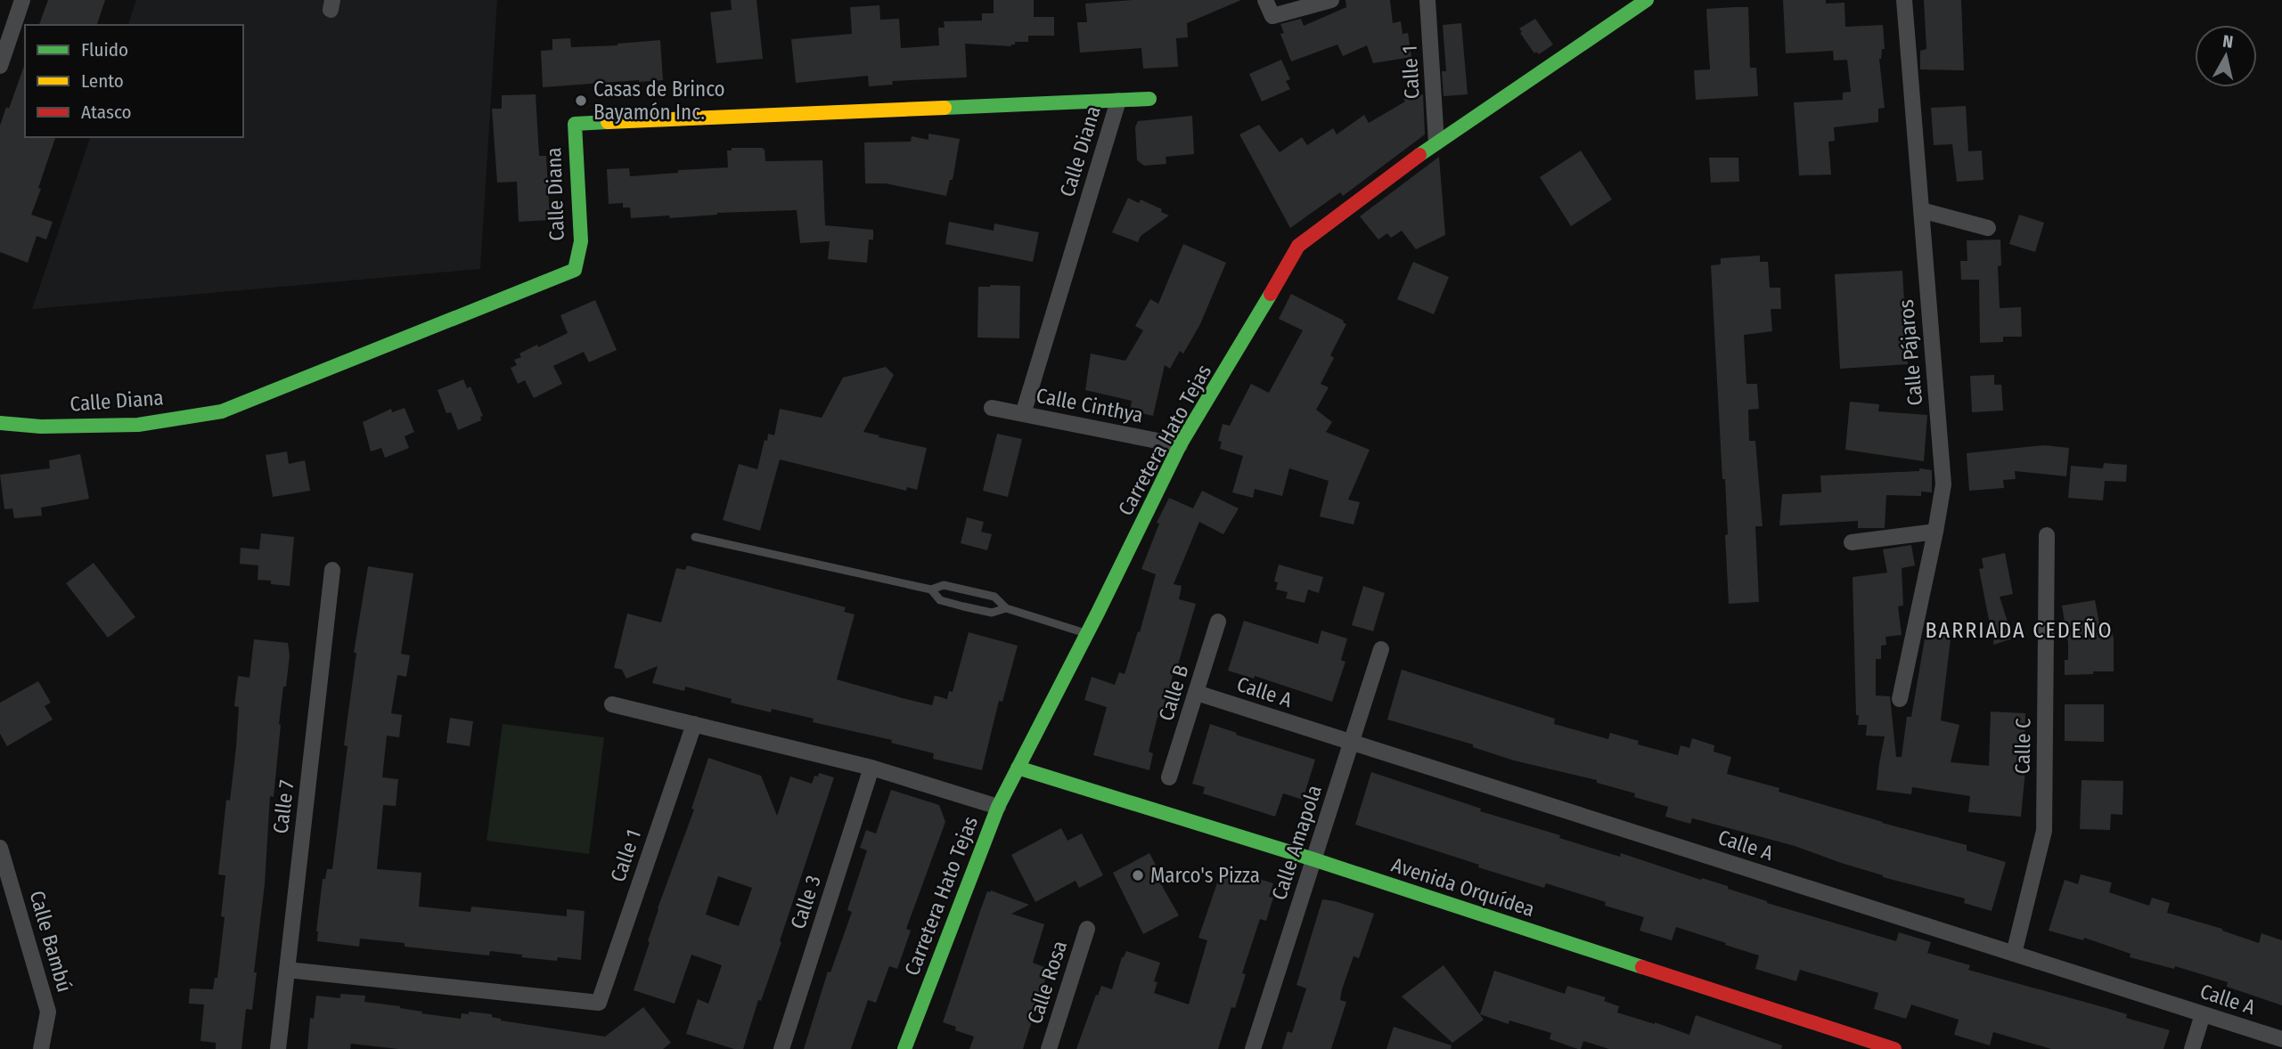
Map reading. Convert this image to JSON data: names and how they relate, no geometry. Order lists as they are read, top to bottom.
{
  "streets": {
    "street": [
      "Calle 1",
      "Calle Diana",
      "Calle Pájaros",
      "Calle Cinthya",
      "Carretera Hato Tejas",
      "Calle A",
      "Calle B",
      "Calle C",
      "Calle 7",
      "Calle Amapola",
      "Avenida Orquídea",
      "Calle 3",
      "Calle Bambú",
      "Calle Rosa"
    ]
  },
  "crossings": [
    ["Calle 1", "Carretera Hato Tejas"],
    ["Calle 1", "Calle 7"],
    ["Calle Diana", "Calle Cinthya"],
    ["Calle Cinthya", "Carretera Hato Tejas"],
    ["Carretera Hato Tejas", "Avenida Orquídea"],
    ["Calle A", "Calle B"],
    ["Calle A", "Calle C"],
    ["Calle A", "Calle Amapola"],
    ["Calle Amapola", "Avenida Orquídea"]
  ],
  "districts": ["BARRIADA CEDEÑO"],
  "places": ["Casas de Brinco Bayamón Inc.", "Marco's Pizza"],
  "legend": ["Fluido", "Lento", "Atasco"],
  "north": "top"
}
